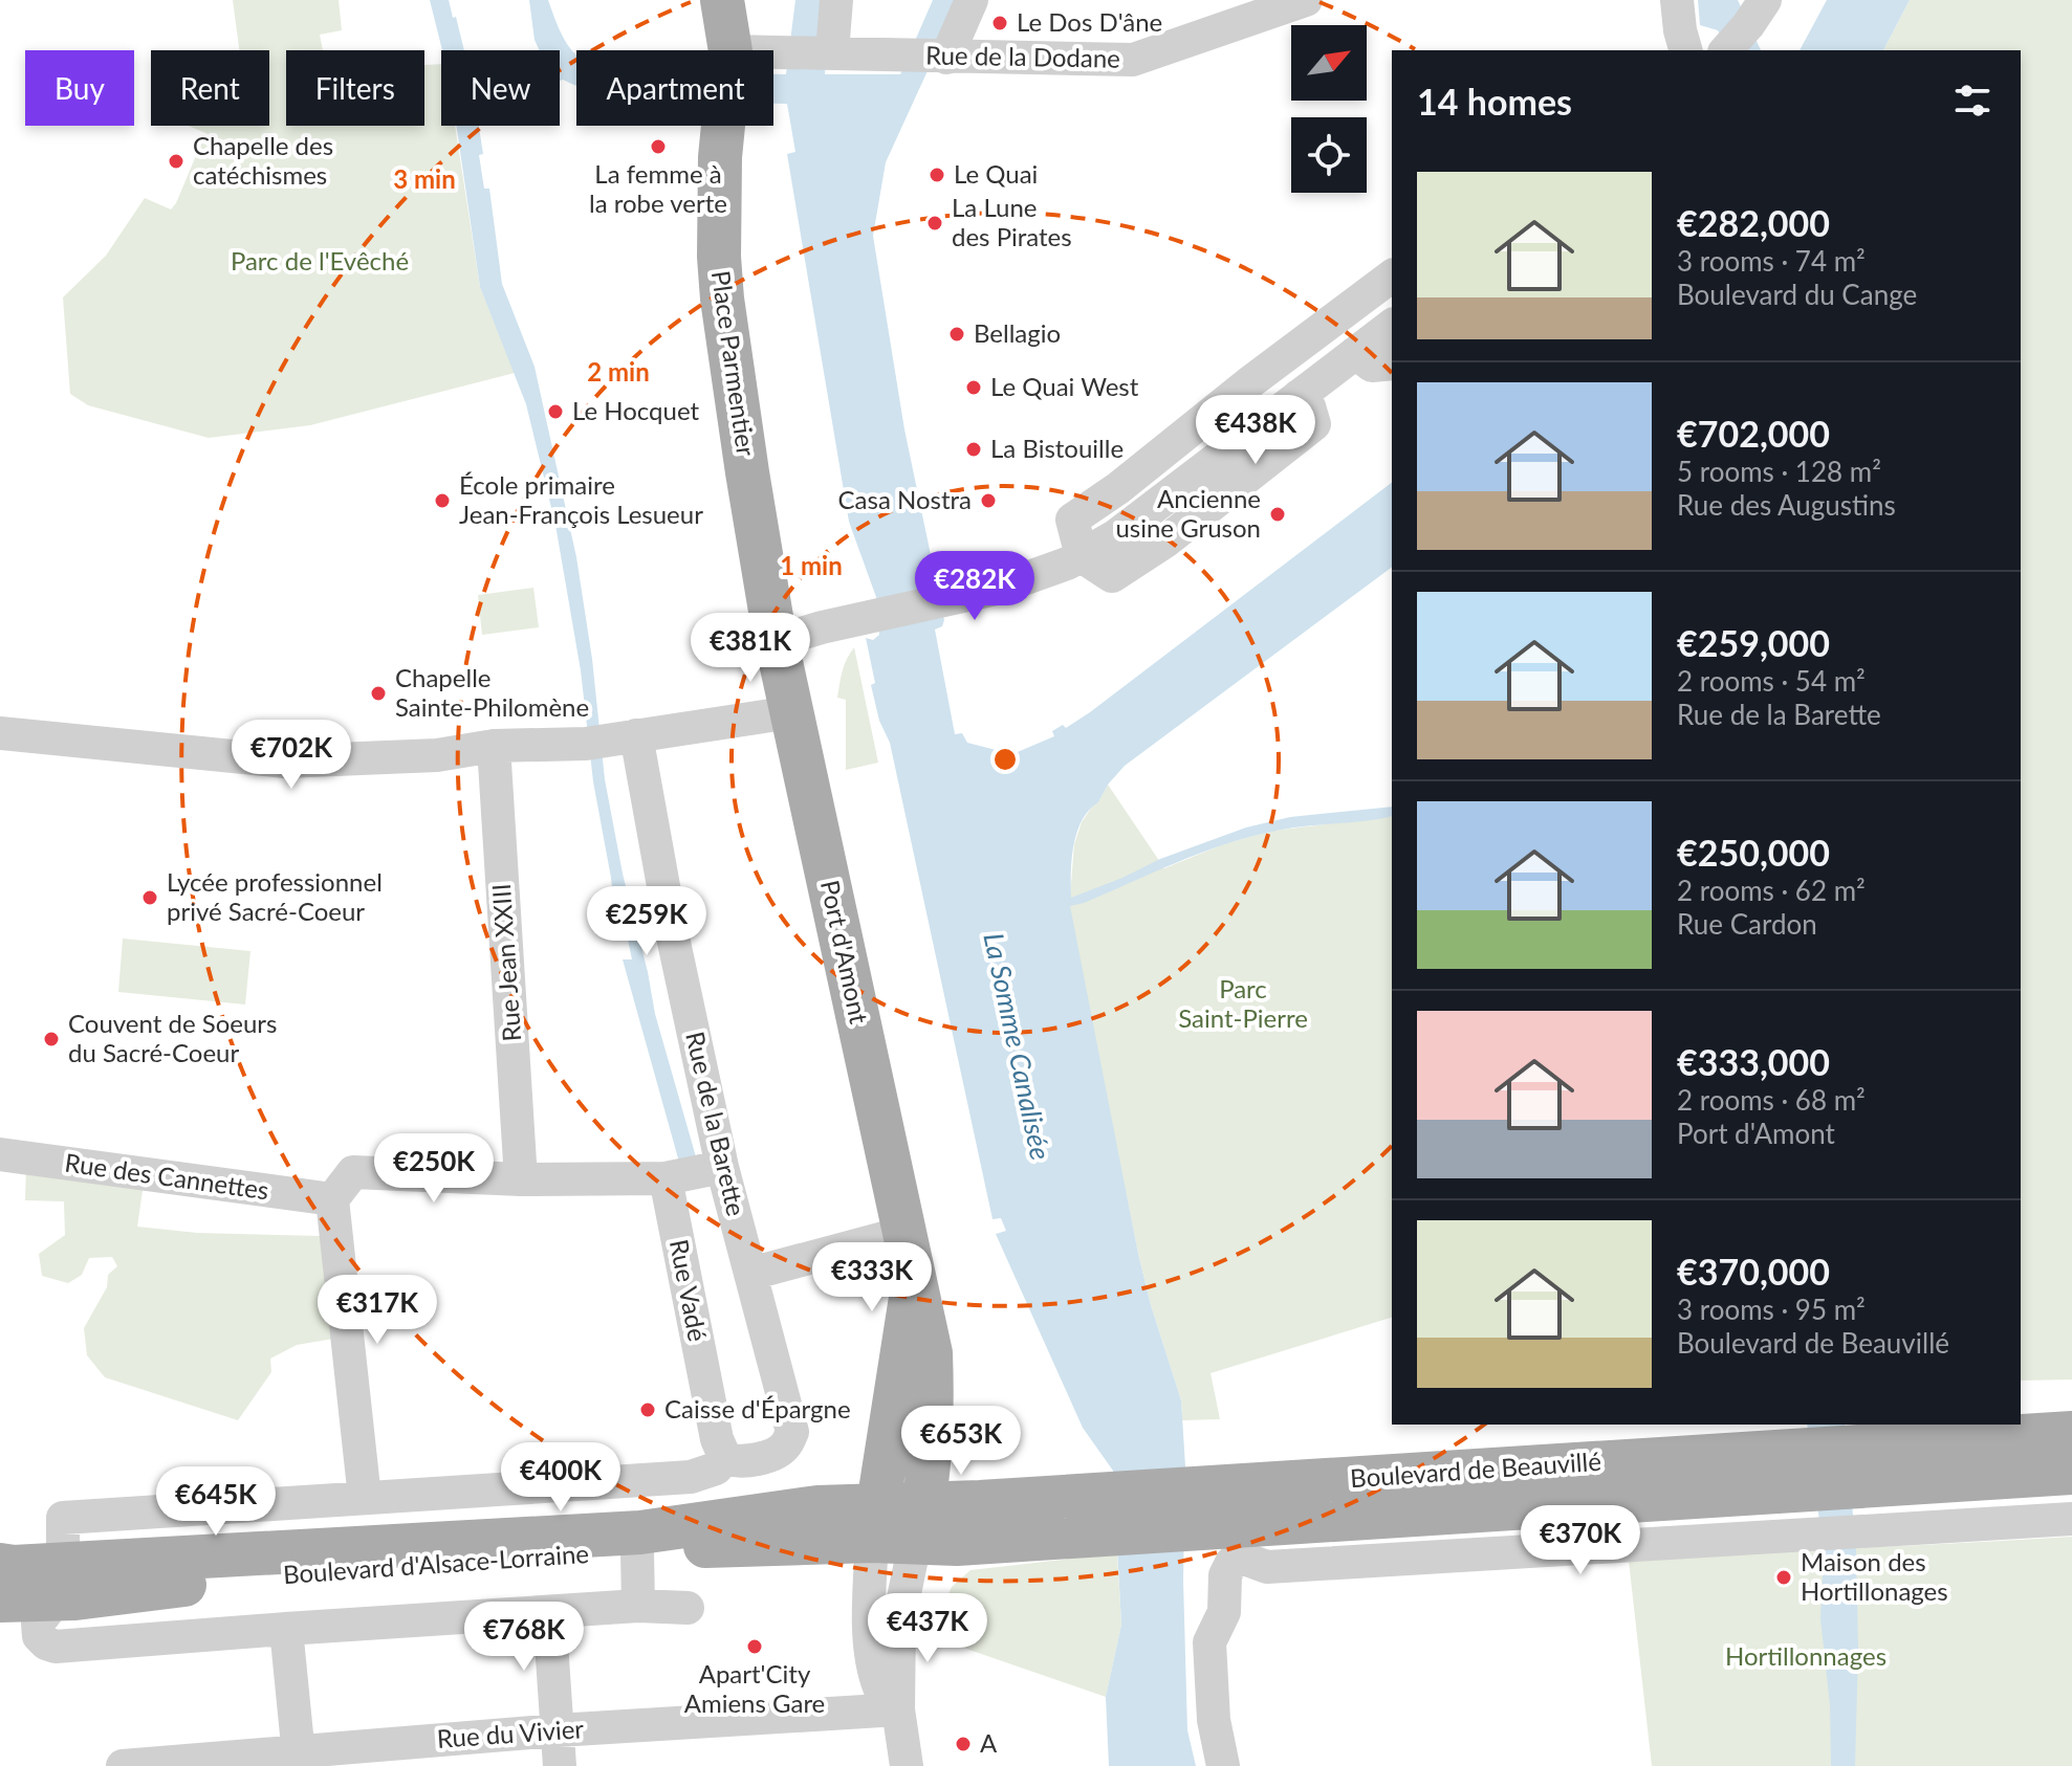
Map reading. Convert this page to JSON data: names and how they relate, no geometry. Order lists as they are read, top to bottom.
{
  "streets": {
    "main road": [
      "Place Parmentier",
      "Port d'Amont",
      "Boulevard de Beauvillé",
      "Boulevard d'Alsace-Lorraine"
    ],
    "street": [
      "Rue de la Dodane",
      "Rue Jean XXIII",
      "Rue de la Barette",
      "Rue des Cannettes",
      "Rue Vadé",
      "Rue du Vivier"
    ]
  },
  "crossings": [
    ["Place Parmentier", "Port d'Amont"],
    ["Port d'Amont", "Boulevard de Beauvillé"],
    ["Port d'Amont", "Boulevard d'Alsace-Lorraine"],
    ["Rue de la Barette", "Rue Vadé"],
    ["Boulevard de Beauvillé", "Boulevard d'Alsace-Lorraine"]
  ],
  "water": ["La Somme Canalisée"],
  "parks": ["Parc de l'Evêché", "Parc Saint-Pierre", "Hortillonnages"],
  "places": [
    "Le Dos D'âne",
    "La femme à la robe verte",
    "Chapelle des catéchismes",
    "Le Quai",
    "La Lune des Pirates",
    "Bellagio",
    "Le Quai West",
    "Le Hocquet",
    "La Bistouille",
    "École primaire Jean-François Lesueur",
    "Casa Nostra",
    "Ancienne usine Gruson",
    "Chapelle Sainte-Philomène",
    "Lycée professionnel privé Sacré-Coeur",
    "Couvent de Soeurs du Sacré-Coeur",
    "Caisse d'Épargne",
    "Maison des Hortillonages",
    "Apart'City Amiens Gare",
    "A"
  ],
  "north": "top right",
  "page": {
    "chip": [
      "Buy",
      "Rent",
      "Filters",
      "New",
      "Apartment"
    ],
    "heading": "14 homes",
    "list": [
      {
        "name": "€282,000",
        "note": "3 rooms · 74 m² · Boulevard du Cange"
      },
      {
        "name": "€702,000",
        "note": "5 rooms · 128 m² · Rue des Augustins"
      },
      {
        "name": "€259,000",
        "note": "2 rooms · 54 m² · Rue de la Barette"
      },
      {
        "name": "€250,000",
        "note": "2 rooms · 62 m² · Rue Cardon"
      },
      {
        "name": "€333,000",
        "note": "2 rooms · 68 m² · Port d'Amont"
      },
      {
        "name": "€370,000",
        "note": "3 rooms · 95 m² · Boulevard de Beauvillé"
      }
    ],
    "price": [
      "€438K",
      "€282K",
      "€381K",
      "€702K",
      "€259K",
      "€250K",
      "€333K",
      "€317K",
      "€653K",
      "€400K",
      "€645K",
      "€370K",
      "€437K",
      "€768K"
    ]
  },
  "rings": ["3 min", "2 min", "1 min"]
}
